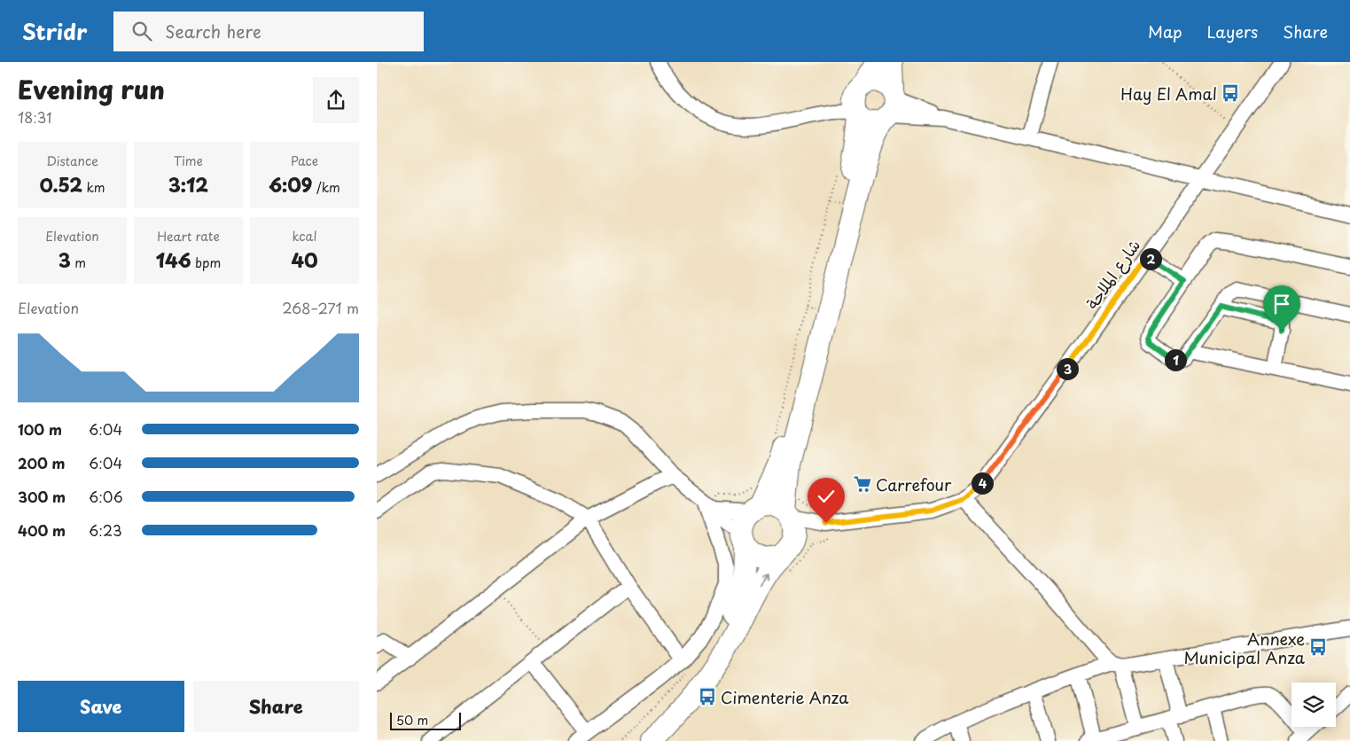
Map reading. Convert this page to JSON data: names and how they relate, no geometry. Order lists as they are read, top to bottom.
{
  "streets": {
    "street": ["شارع الملاحة"]
  },
  "places": {
    "bus stop": ["Hay El Amal", "Annexe Municipal Anza", "Cimenterie Anza"],
    "supermarket": ["Carrefour"]
  },
  "scale_bar": "50 m",
  "page": {
    "header": "Stridr",
    "search": "Search here",
    "nav": ["Map", "Layers", "Share"],
    "heading": ["Evening run", "18:31"],
    "stats": [
      ["Distance", "0.52 km"],
      ["Time", "3:12"],
      ["Pace", "6:09 /km"],
      ["Elevation", "3 m"],
      ["Heart rate", "146 bpm"],
      ["kcal", "40"]
    ],
    "pins": [
      "2",
      "1",
      "3",
      "4"
    ],
    "chart": ["Elevation", "268–271 m"],
    "list": [
      {
        "name": "100 m",
        "note": "6:04"
      },
      {
        "name": "200 m",
        "note": "6:04"
      },
      {
        "name": "300 m",
        "note": "6:06"
      },
      {
        "name": "400 m",
        "note": "6:23"
      }
    ],
    "buttons": ["Save", "Share"],
    "scale": "50 m"
  }
}
